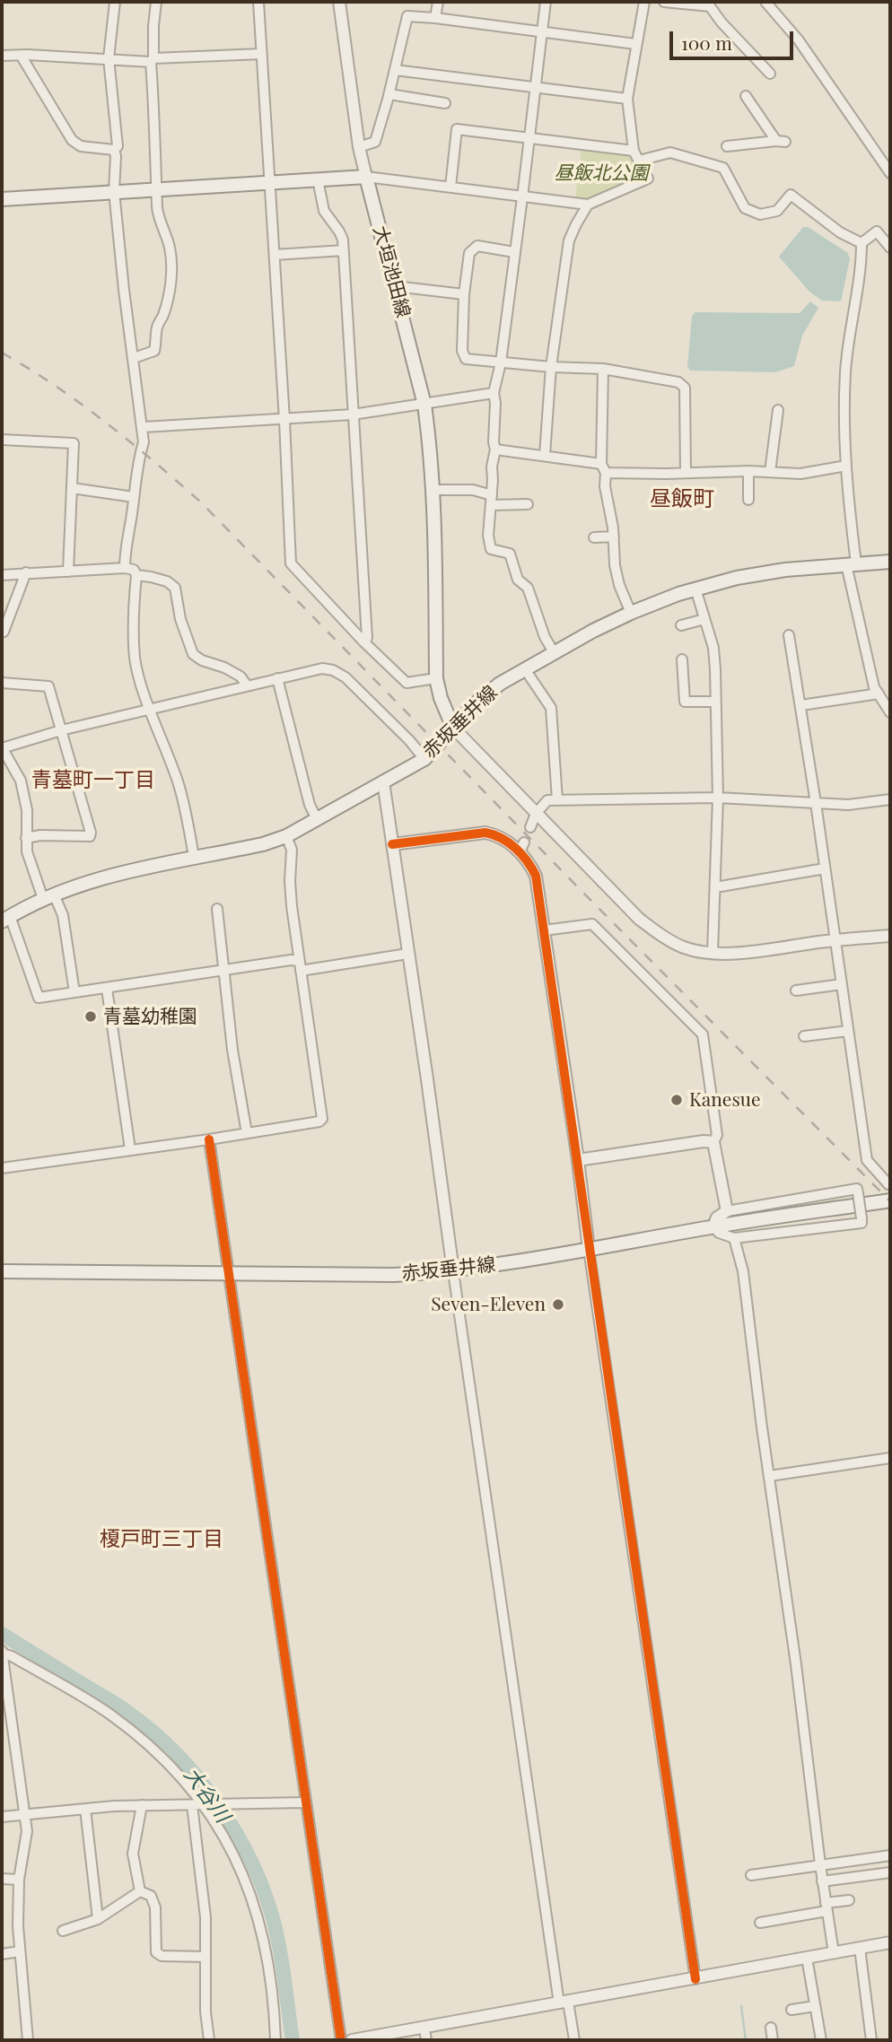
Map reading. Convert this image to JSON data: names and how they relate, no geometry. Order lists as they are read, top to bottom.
{
  "streets": {
    "main road": ["大垣池田線", "赤坂垂井線"]
  },
  "crossings": [
    ["大垣池田線", "赤坂垂井線"]
  ],
  "districts": ["昼飯町", "青墓町一丁目", "榎戸町三丁目"],
  "water": ["大谷川"],
  "parks": ["昼飯北公園"],
  "places": ["青墓幼稚園", "Kanesue", "Seven-Eleven"],
  "scale_bar": "100 m"
}
